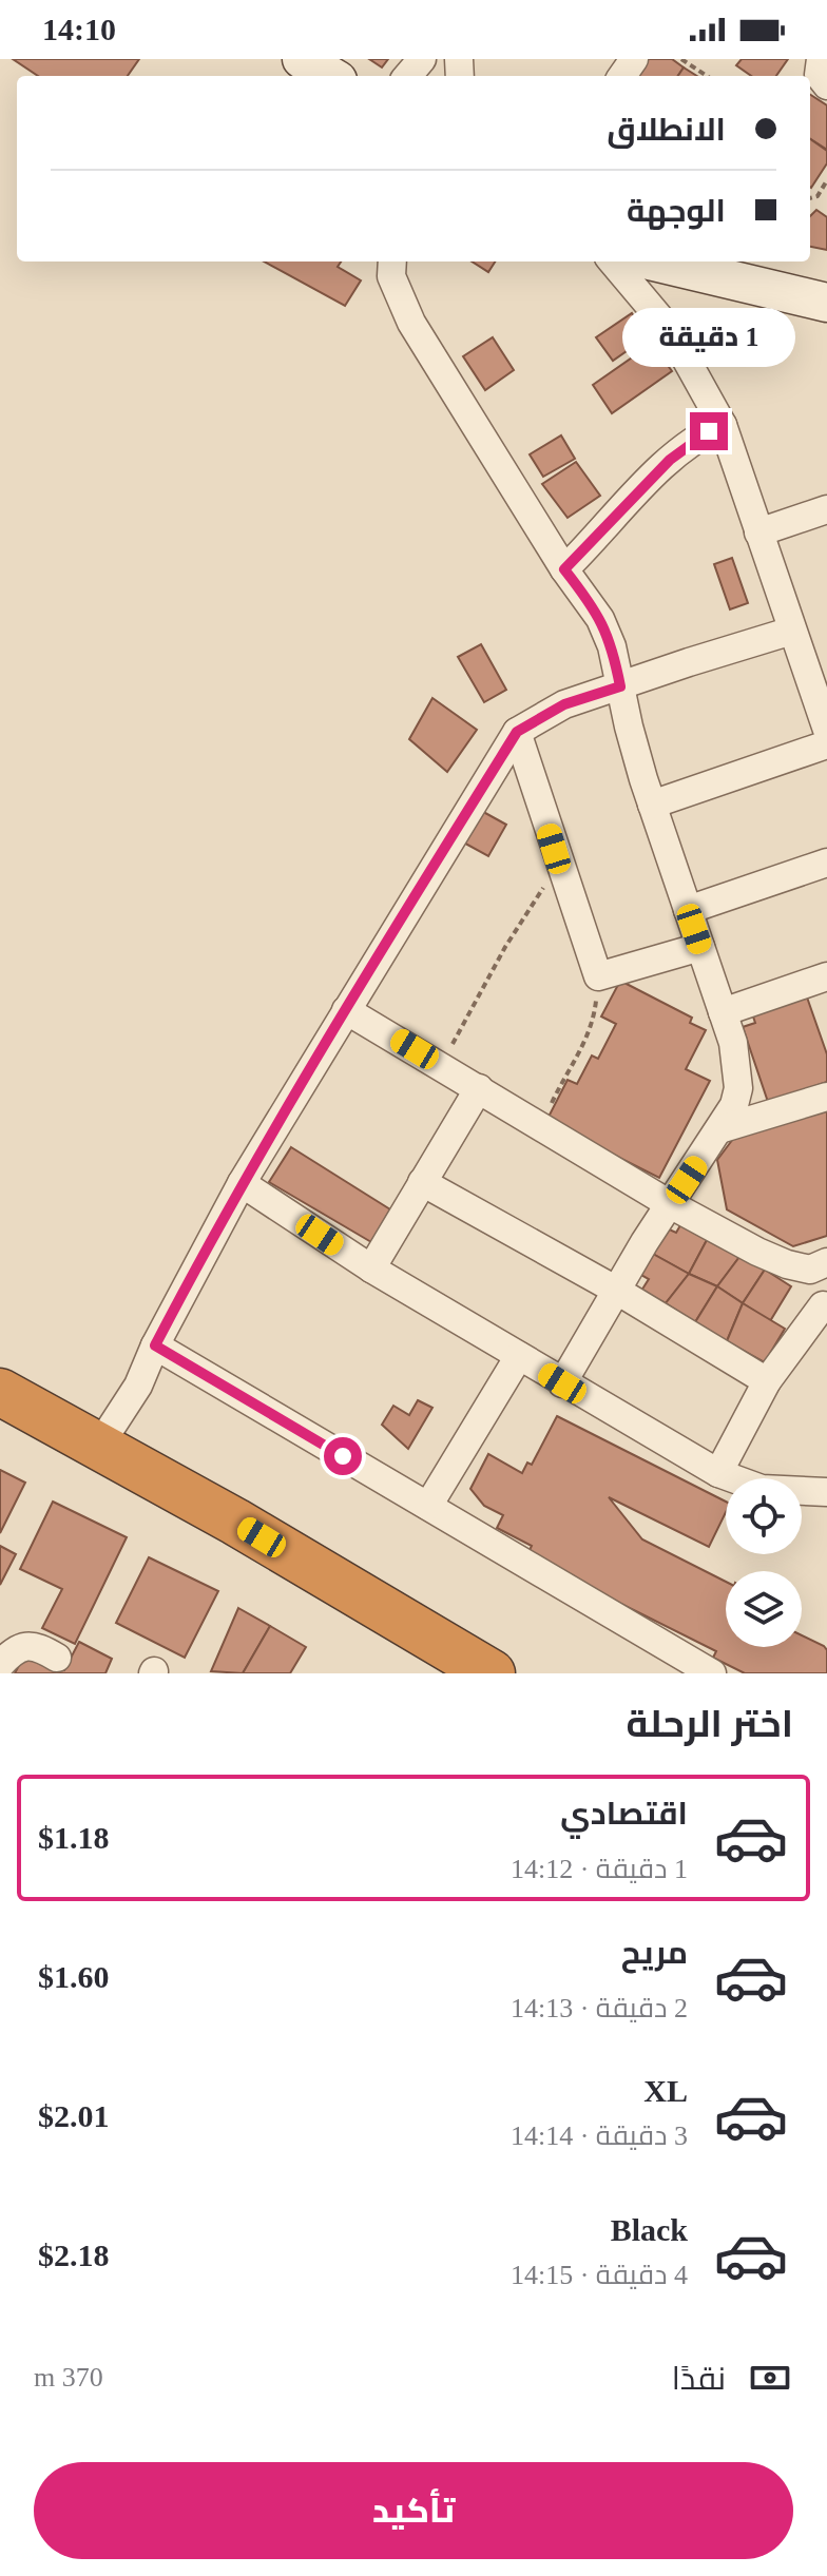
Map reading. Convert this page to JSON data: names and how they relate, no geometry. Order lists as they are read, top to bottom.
{
  "page": {
    "status": "14:10",
    "banner": ["الانطلاق", "الوجهة"],
    "bubble": "1 دقيقة",
    "heading": "اختر الرحلة",
    "list": [
      {
        "name": "اقتصادي",
        "note": "1 دقيقة · 14:12",
        "value": "$1.18"
      },
      {
        "name": "مريح",
        "note": "2 دقيقة · 14:13",
        "value": "$1.60"
      },
      {
        "name": "XL",
        "note": "3 دقيقة · 14:14",
        "value": "$2.01"
      },
      {
        "name": "Black",
        "note": "4 دقيقة · 14:15",
        "value": "$2.18"
      }
    ],
    "pay": ["نقدًا", "370 m"],
    "buttons": "تأكيد"
  }
}
